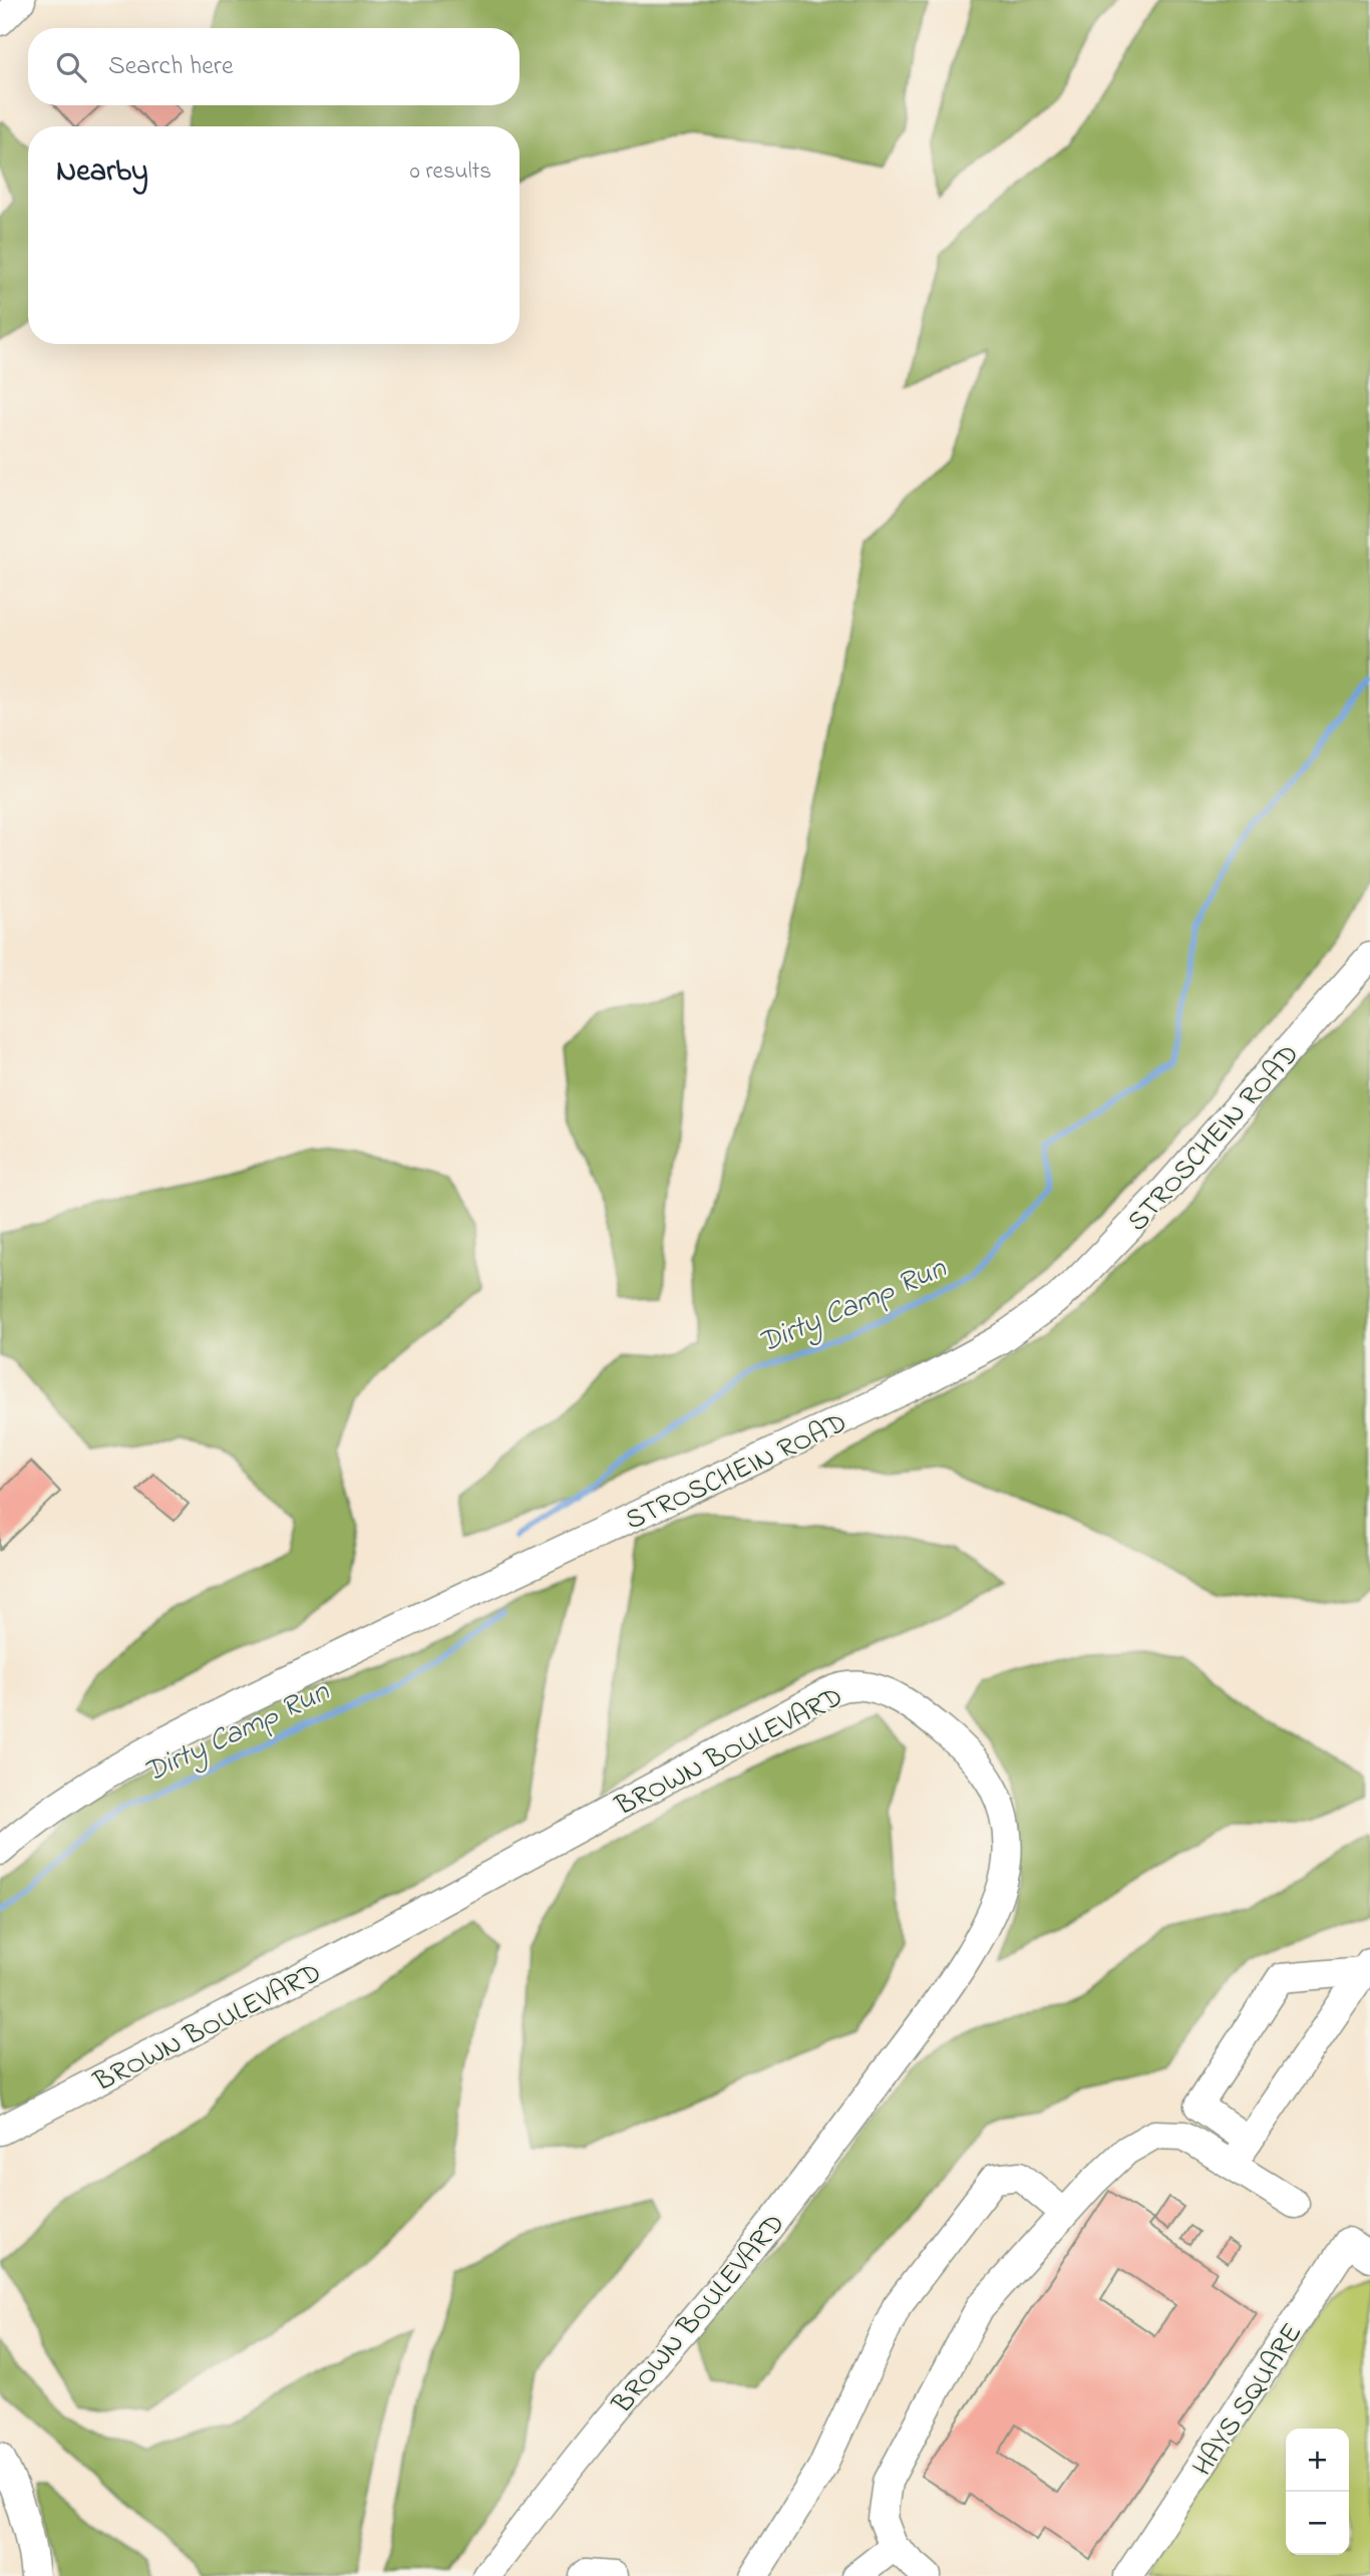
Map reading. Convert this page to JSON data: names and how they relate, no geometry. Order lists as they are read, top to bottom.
{
  "streets": {
    "street": ["STROSCHEIN ROAD", "BROWN BOULEVARD", "HAYS SQUARE"]
  },
  "water": ["Dirty Camp Run"],
  "page": {
    "search": "Search here",
    "heading": ["Nearby", "0 results"],
    "map_buttons": ["+", "−"]
  }
}
